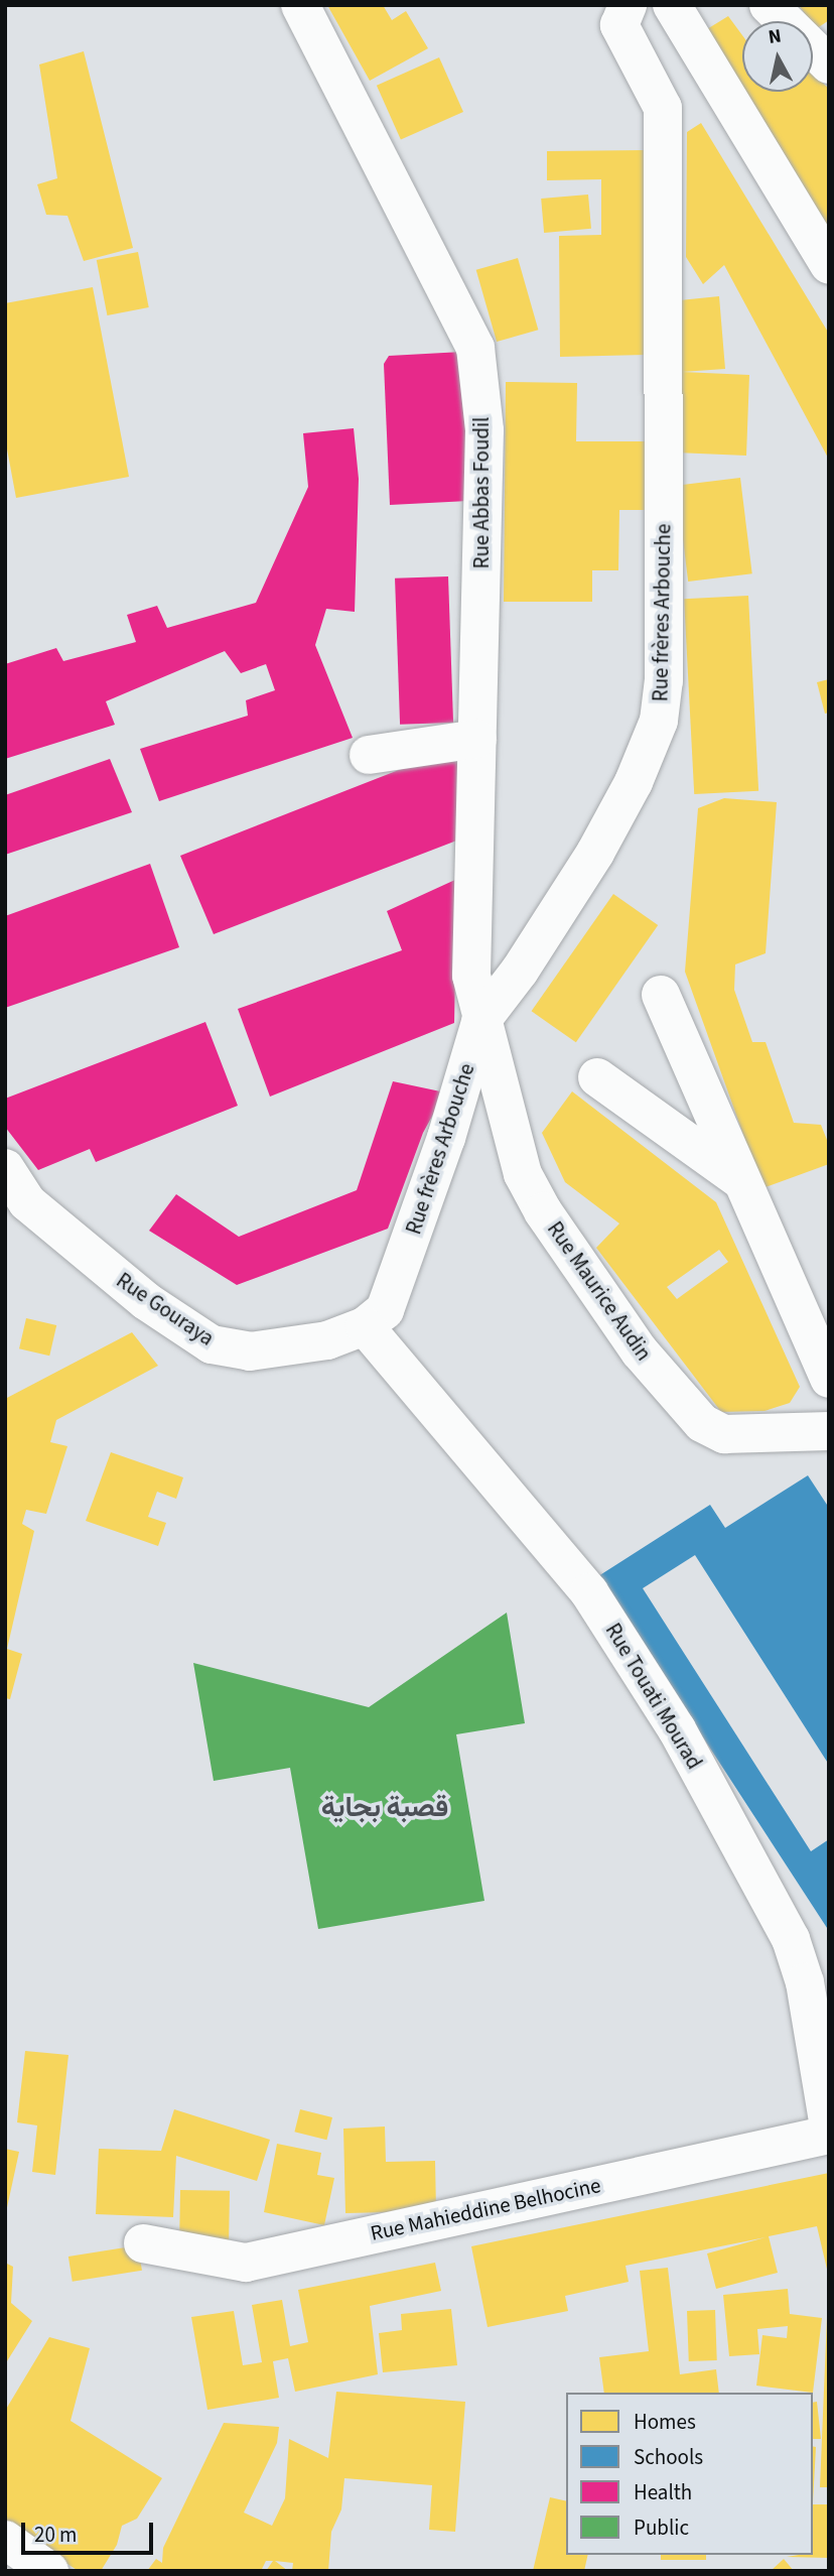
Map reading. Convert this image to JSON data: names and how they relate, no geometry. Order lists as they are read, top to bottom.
{
  "streets": {
    "street": [
      "Rue Abbas Foudil",
      "Rue frères Arbouche",
      "Rue Maurice Audin",
      "Rue Gouraya",
      "Rue Touati Mourad",
      "Rue Mahieddine Belhocine"
    ]
  },
  "crossings": [
    ["Rue Abbas Foudil", "Rue frères Arbouche"],
    ["Rue Abbas Foudil", "Rue Maurice Audin"],
    ["Rue frères Arbouche", "Rue Maurice Audin"],
    ["Rue frères Arbouche", "Rue Gouraya"],
    ["Rue frères Arbouche", "Rue Touati Mourad"],
    ["Rue Gouraya", "Rue Touati Mourad"]
  ],
  "districts": ["قصبة بجاية"],
  "legend": [
    "Homes",
    "Schools",
    "Health",
    "Public"
  ],
  "scale_bar": "20 m",
  "north": "top"
}
